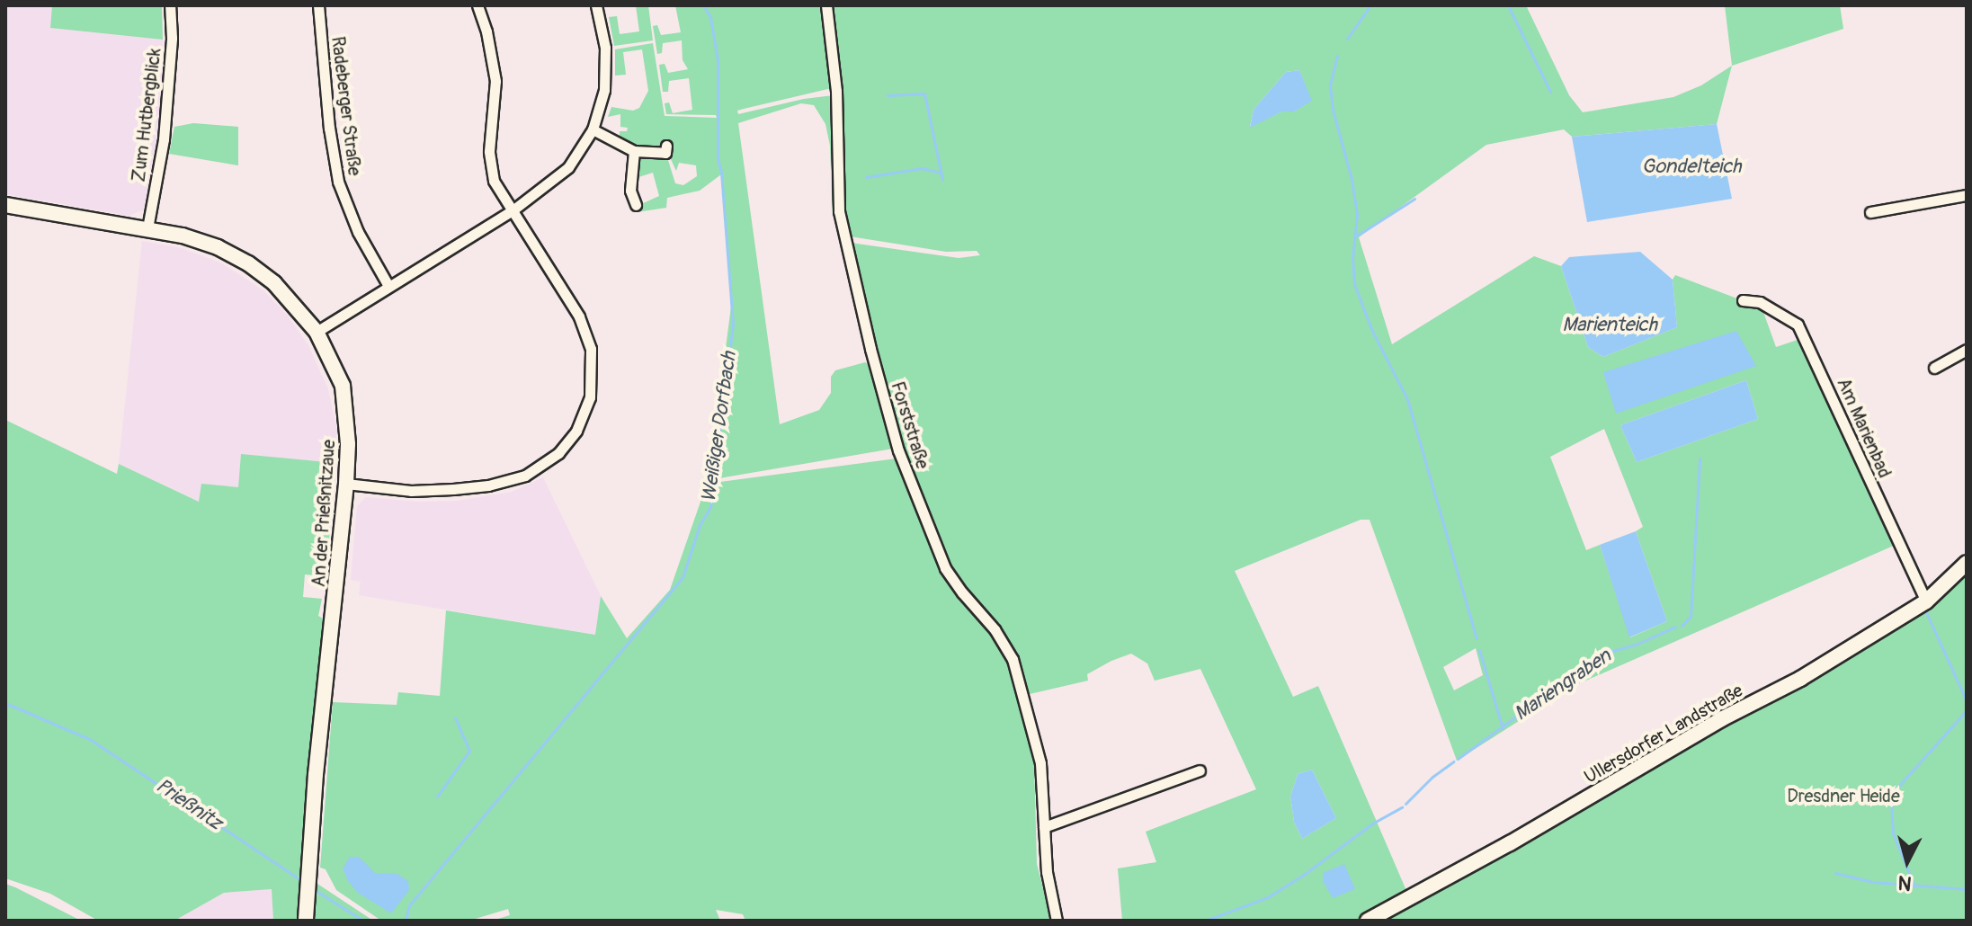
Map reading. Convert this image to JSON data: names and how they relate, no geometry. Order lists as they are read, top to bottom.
{
  "streets": {
    "street": [
      "Radeberger Straße",
      "Zum Hutbergblick",
      "Forststraße",
      "Am Marienbad",
      "An der Prießnitzaue",
      "Ullersdorfer Landstraße"
    ]
  },
  "crossings": [
    ["Zum Hutbergblick", "An der Prießnitzaue"],
    ["Am Marienbad", "Ullersdorfer Landstraße"]
  ],
  "water": [
    "Gondelteich",
    "Marienteich",
    "Weißiger Dorfbach",
    "Mariengraben",
    "Prießnitz"
  ],
  "parks": ["Dresdner Heide"],
  "north": "bottom"
}
